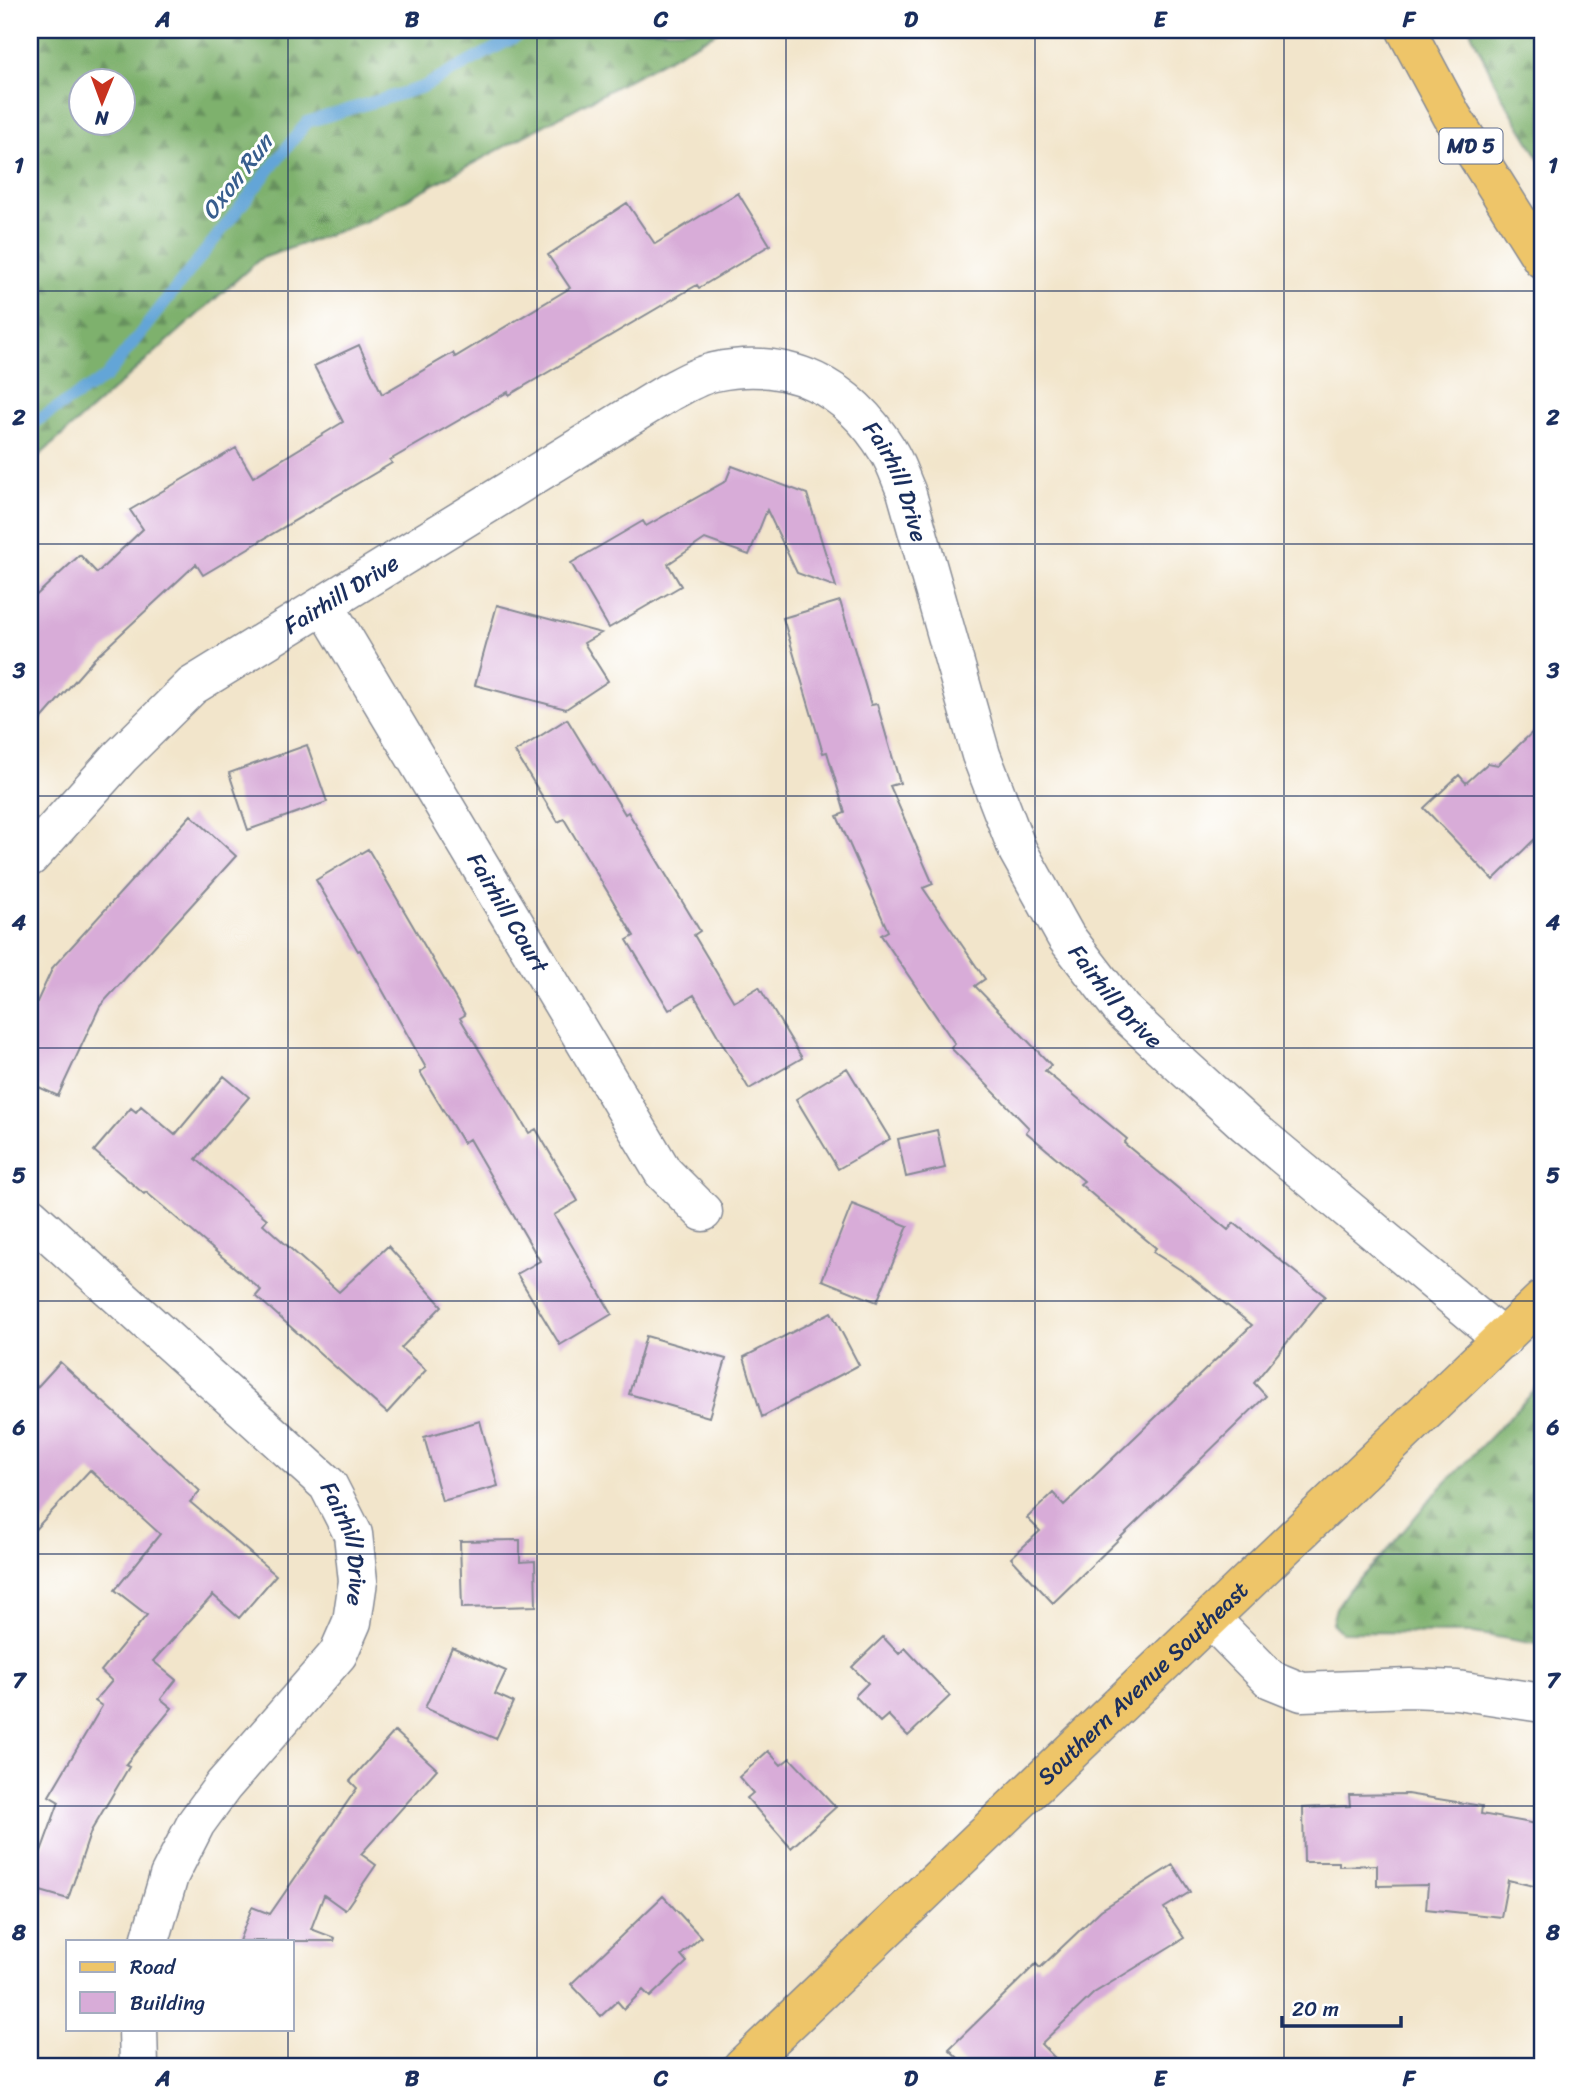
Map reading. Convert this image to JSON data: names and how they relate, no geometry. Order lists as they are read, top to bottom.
{
  "streets": {
    "main road": ["MD 5", "Southern Avenue Southeast"],
    "street": ["Fairhill Drive", "Fairhill Court"]
  },
  "crossings": [
    ["Fairhill Drive", "Fairhill Court"],
    ["Fairhill Drive", "Southern Avenue Southeast"]
  ],
  "water": ["Oxon Run"],
  "legend": ["Road", "Building"],
  "scale_bar": "20 m",
  "north": "bottom",
  "grid": {
    "columns": [
      "A",
      "B",
      "C",
      "D",
      "E",
      "F"
    ],
    "rows": [
      "1",
      "2",
      "3",
      "4",
      "5",
      "6",
      "7",
      "8"
    ]
  }
}
